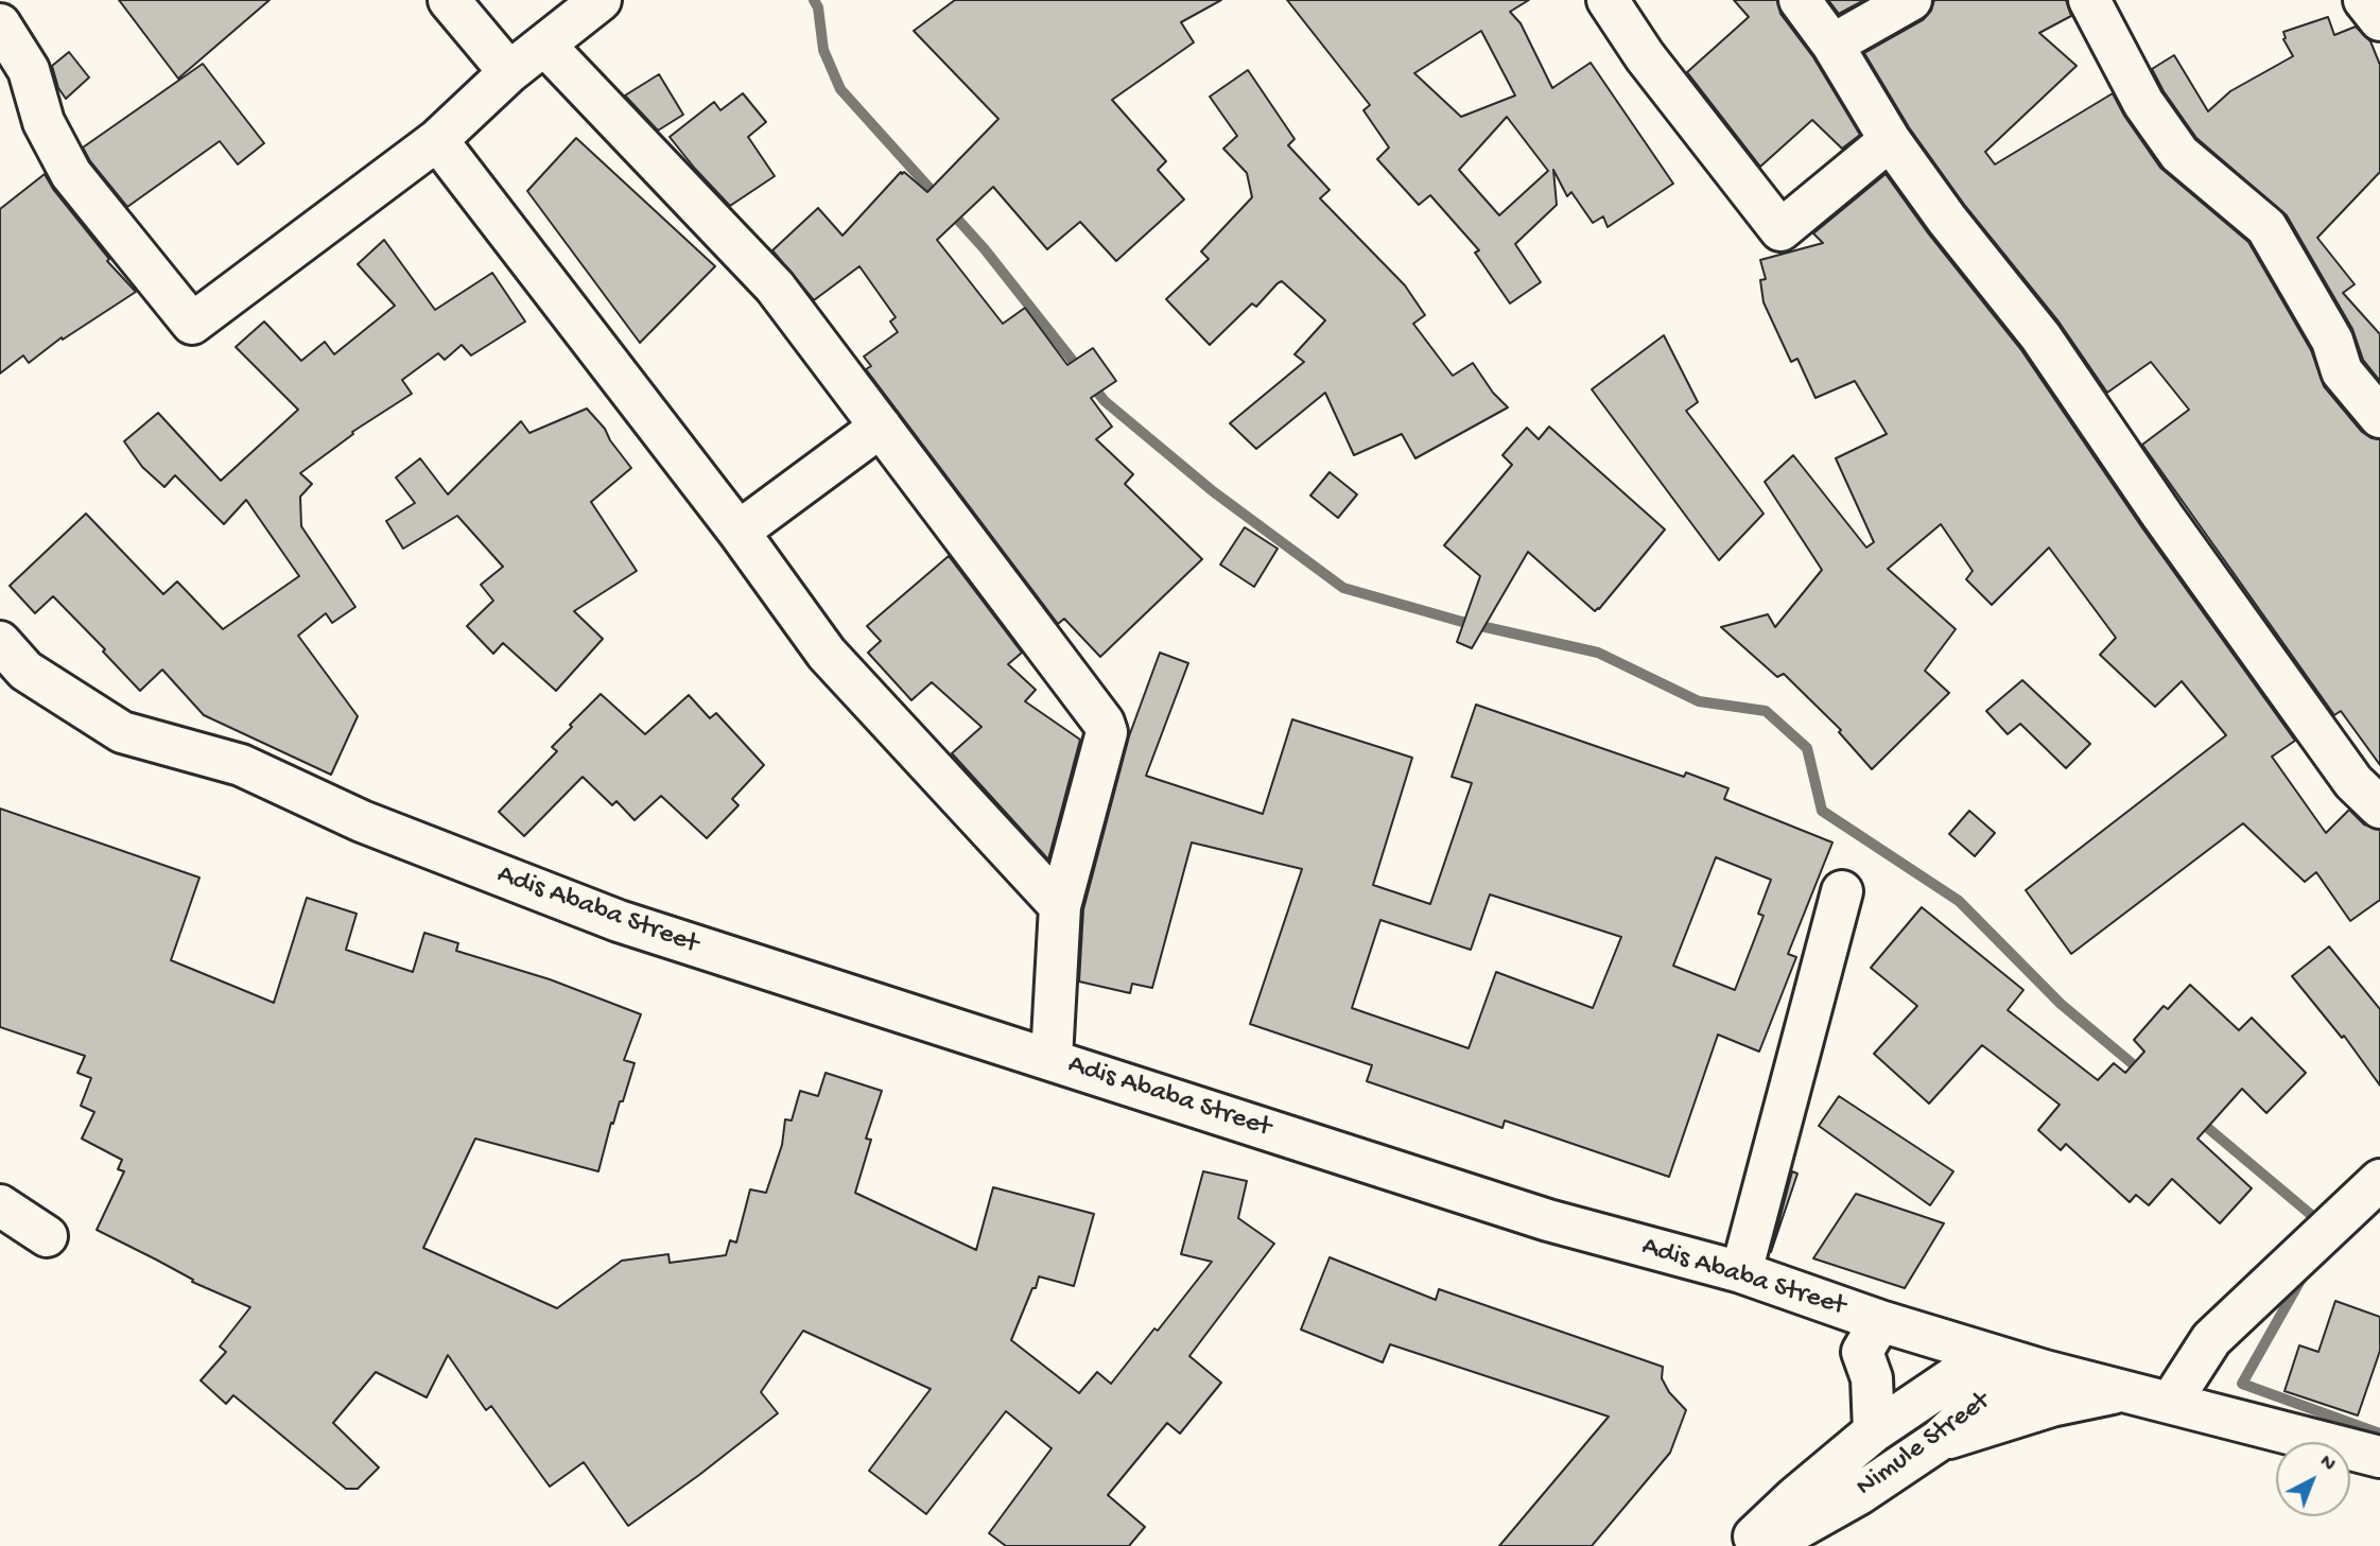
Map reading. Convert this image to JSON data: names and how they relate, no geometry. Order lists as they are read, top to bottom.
{
  "streets": {
    "street": ["Adis Ababa Street", "Nimule Street"]
  },
  "crossings": [
    ["Adis Ababa Street", "Nimule Street"]
  ],
  "north": "top right"
}
